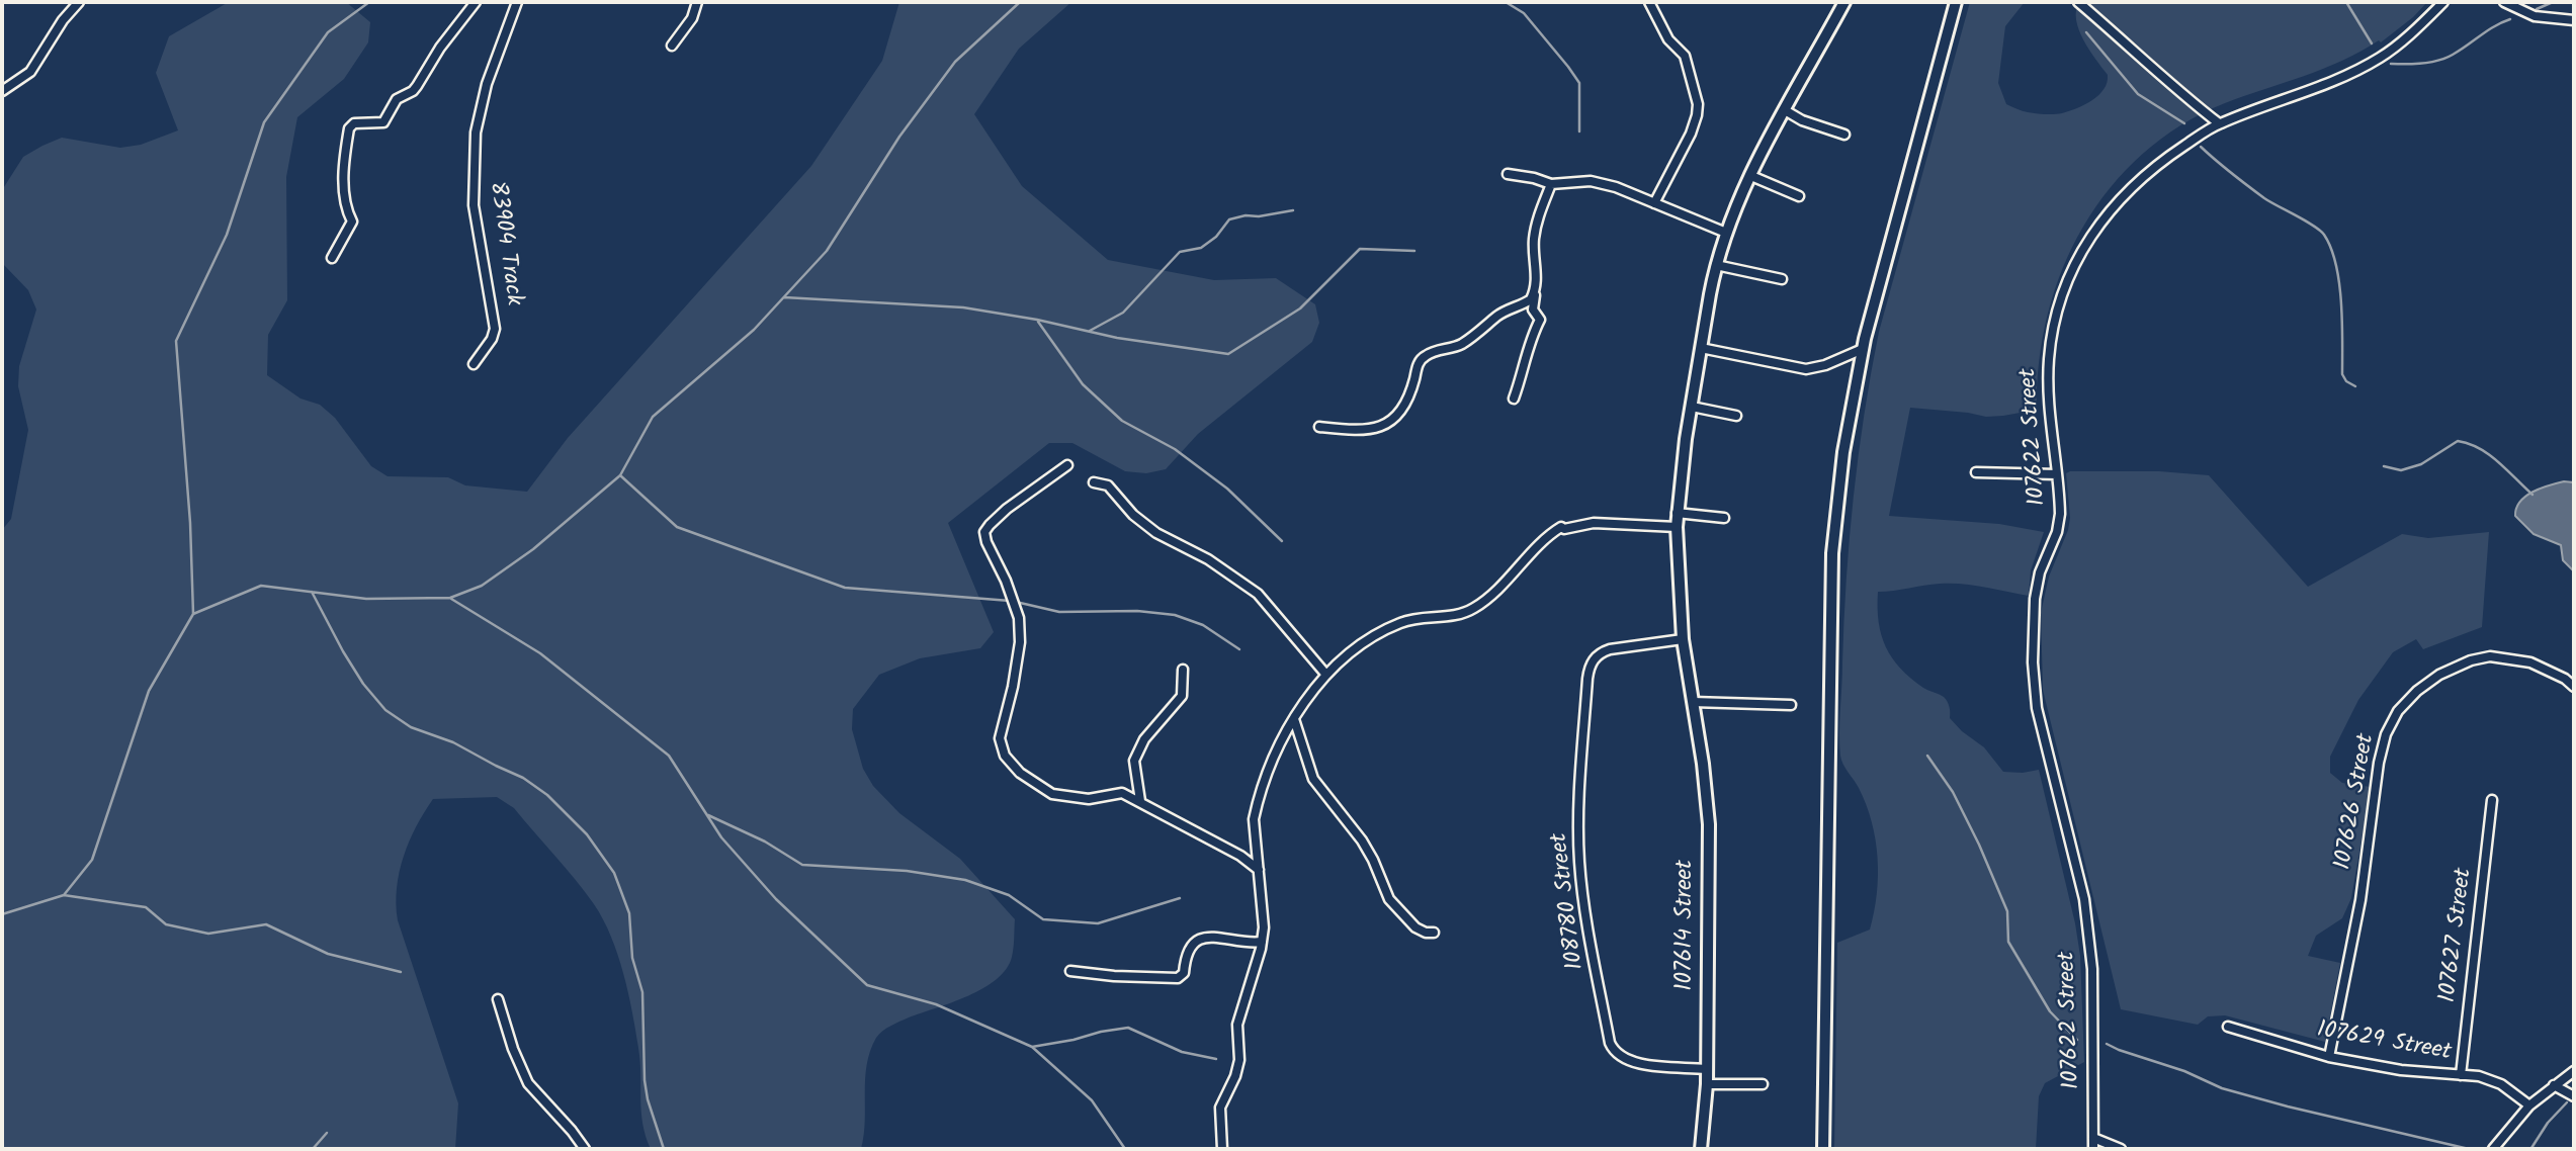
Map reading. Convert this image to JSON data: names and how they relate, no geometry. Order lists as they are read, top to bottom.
{
  "streets": {
    "street": [
      "83904 Track",
      "107622 Street",
      "107626 Street",
      "108780 Street",
      "107614 Street",
      "107627 Street",
      "107629 Street"
    ]
  },
  "crossings": [
    ["107626 Street", "107629 Street"],
    ["108780 Street", "107614 Street"],
    ["107627 Street", "107629 Street"]
  ]
}
